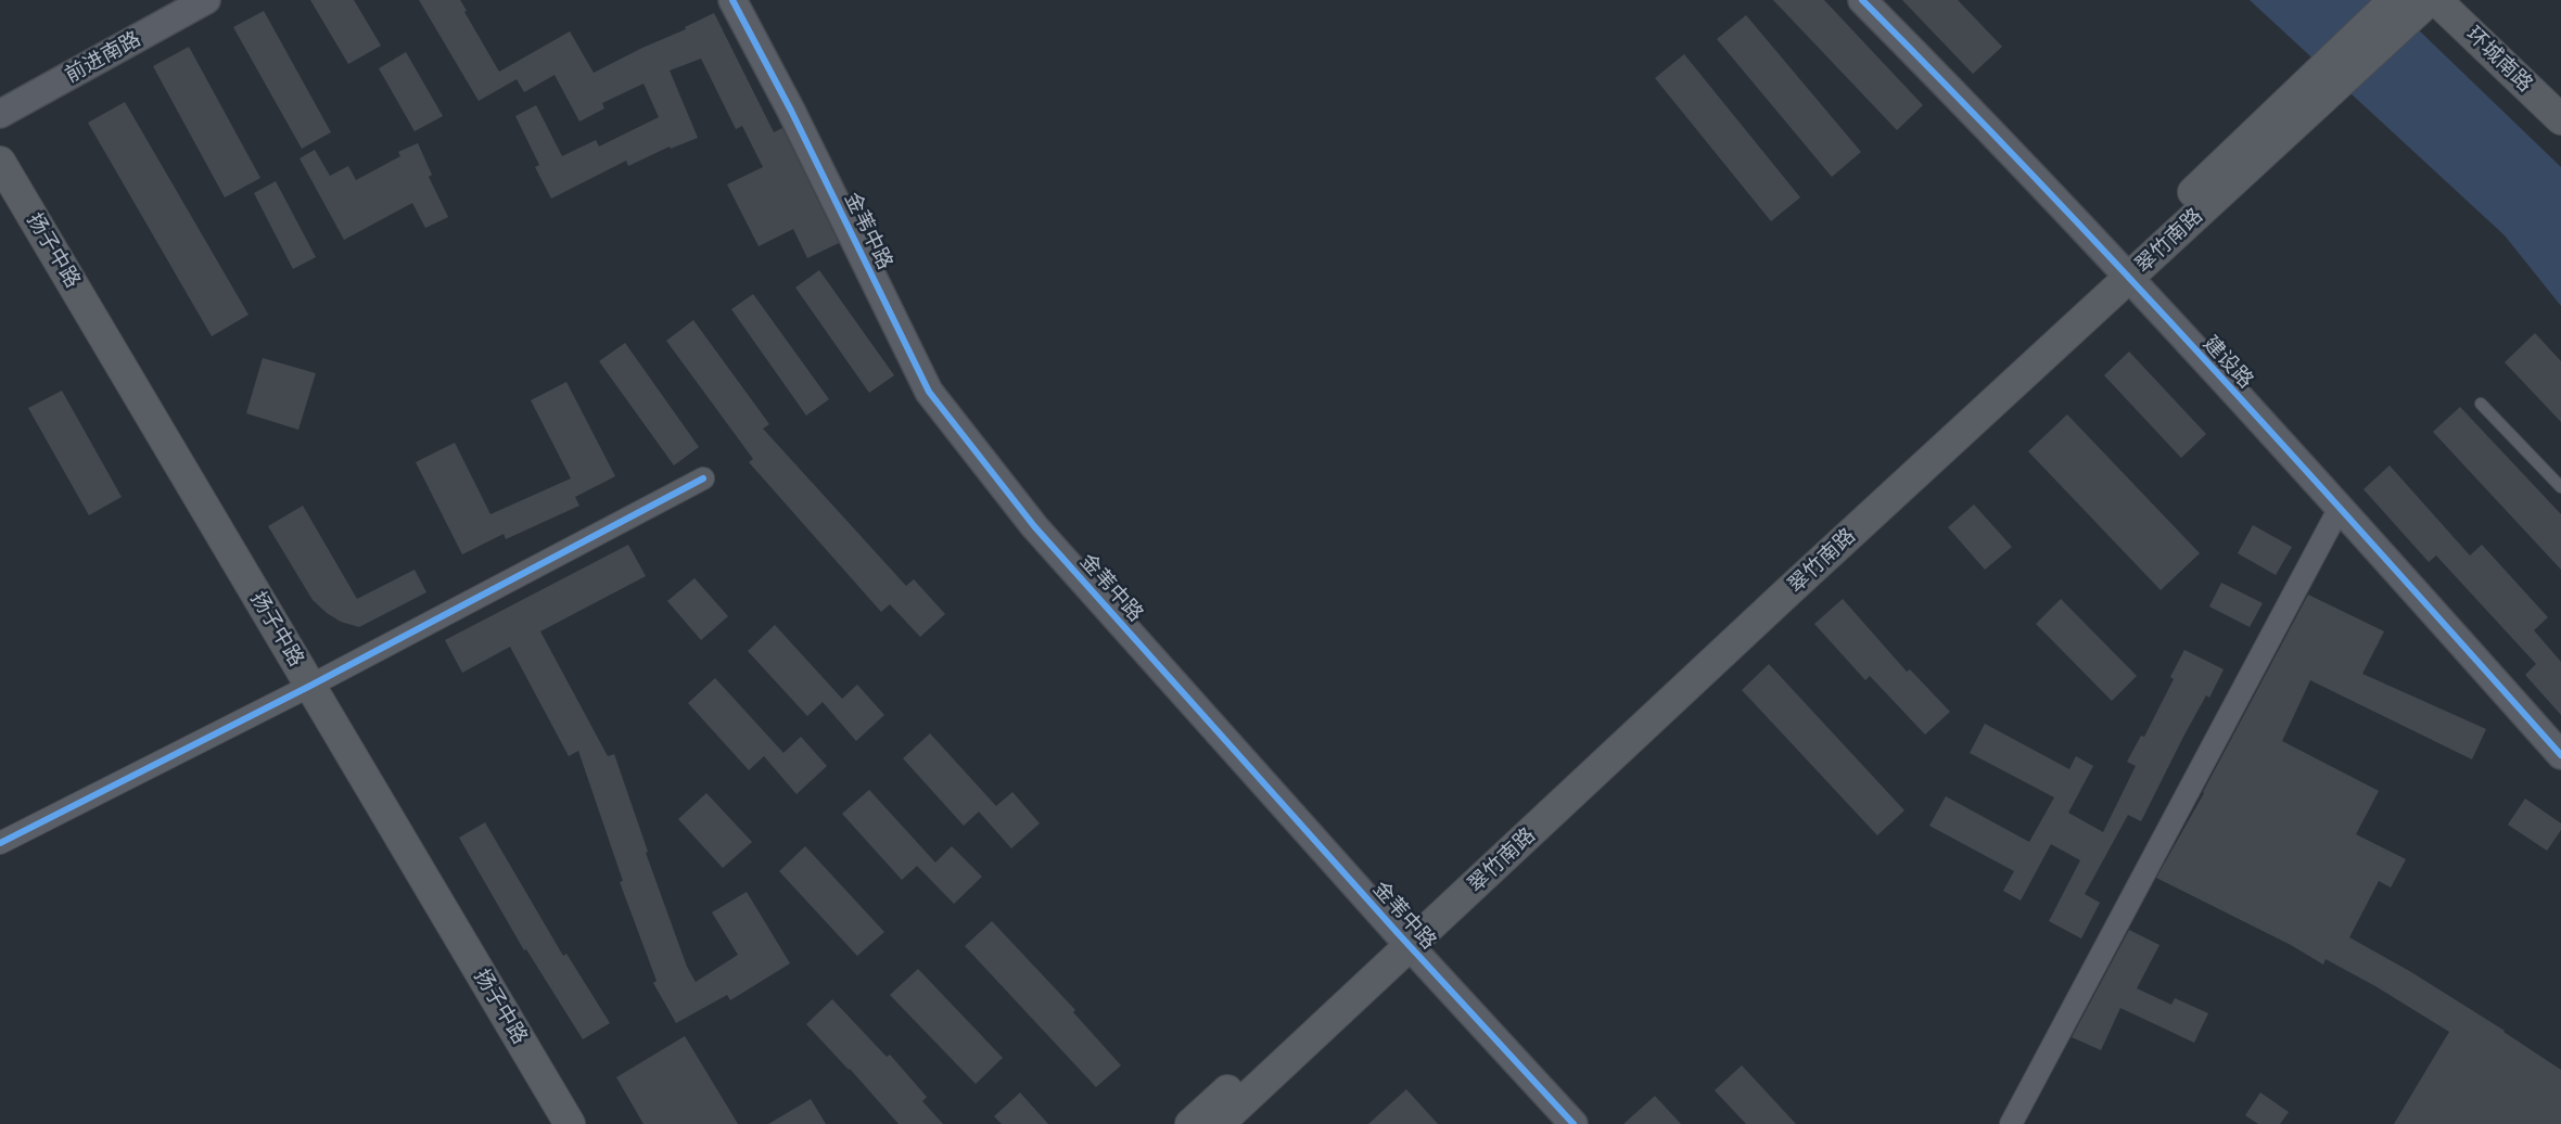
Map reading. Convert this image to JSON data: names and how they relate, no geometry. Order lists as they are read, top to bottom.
{
  "streets": {
    "main road": ["环城南路", "翠竹南路", "扬子中路"],
    "street": ["前进南路", "金苇中路", "建设路"]
  },
  "crossings": [
    ["环城南路", "翠竹南路"],
    ["金苇中路", "翠竹南路"],
    ["翠竹南路", "建设路"]
  ]
}
